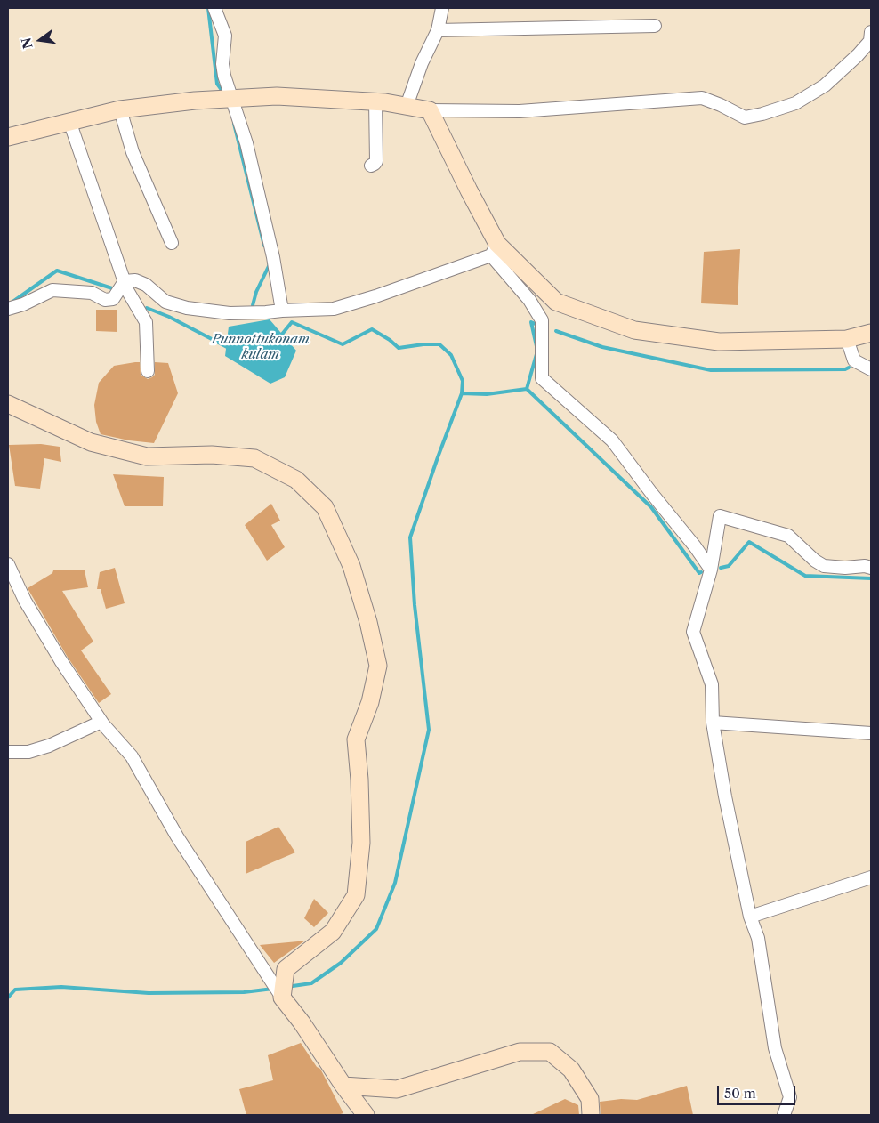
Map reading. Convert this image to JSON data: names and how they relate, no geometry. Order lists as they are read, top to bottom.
{
  "water": ["Punnottukonam kulam"],
  "scale_bar": "50 m",
  "north": "left"
}
